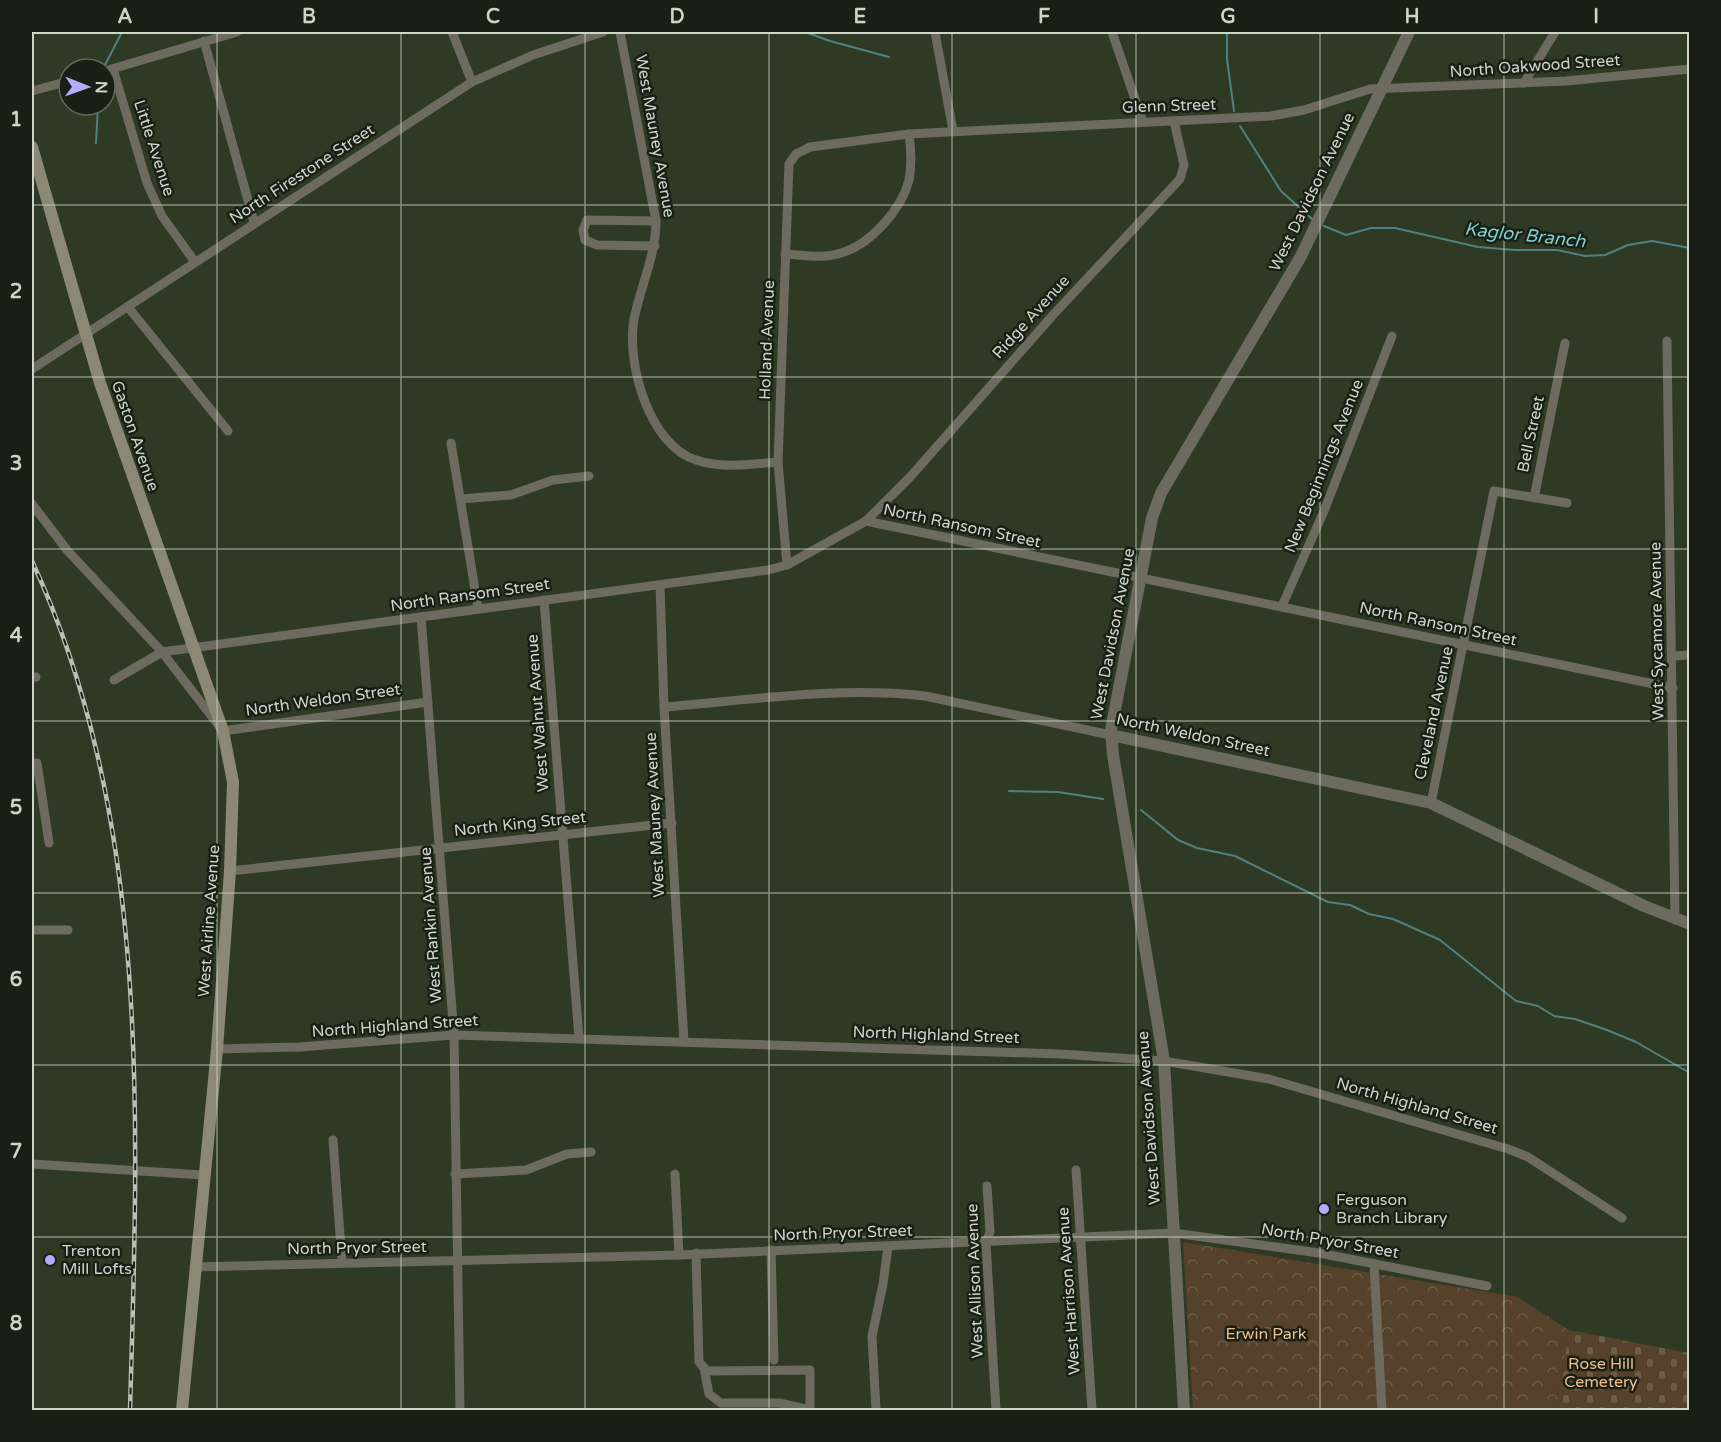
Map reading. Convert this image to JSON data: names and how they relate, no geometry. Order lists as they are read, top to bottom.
{
  "streets": {
    "main road": ["Gaston Avenue", "West Airline Avenue"],
    "street": [
      "North Oakwood Street",
      "Glenn Street",
      "West Mauney Avenue",
      "Little Avenue",
      "North Firestone Street",
      "West Davidson Avenue",
      "Ridge Avenue",
      "Holland Avenue",
      "Bell Street",
      "New Beginnings Avenue",
      "North Ransom Street",
      "West Sycamore Avenue",
      "North Weldon Street",
      "West Walnut Avenue",
      "Cleveland Avenue",
      "North King Street",
      "West Rankin Avenue",
      "North Highland Street",
      "North Pryor Street",
      "West Allison Avenue",
      "West Harrison Avenue"
    ]
  },
  "crossings": [
    ["North Oakwood Street", "Glenn Street"],
    ["North Oakwood Street", "West Davidson Avenue"],
    ["Glenn Street", "West Davidson Avenue"],
    ["Glenn Street", "Ridge Avenue"],
    ["Glenn Street", "Holland Avenue"],
    ["West Mauney Avenue", "Holland Avenue"],
    ["West Mauney Avenue", "North Ransom Street"],
    ["West Mauney Avenue", "North Weldon Street"],
    ["West Mauney Avenue", "North King Street"],
    ["West Mauney Avenue", "North Highland Street"],
    ["Little Avenue", "North Firestone Street"],
    ["North Firestone Street", "Gaston Avenue"],
    ["West Davidson Avenue", "North Ransom Street"],
    ["West Davidson Avenue", "North Weldon Street"],
    ["West Davidson Avenue", "North Highland Street"],
    ["West Davidson Avenue", "North Pryor Street"],
    ["Ridge Avenue", "North Ransom Street"],
    ["Holland Avenue", "North Ransom Street"],
    ["Bell Street", "Cleveland Avenue"],
    ["Gaston Avenue", "North Ransom Street"],
    ["Gaston Avenue", "North Weldon Street"],
    ["Gaston Avenue", "West Airline Avenue"],
    ["New Beginnings Avenue", "North Ransom Street"],
    ["North Ransom Street", "West Sycamore Avenue"],
    ["North Ransom Street", "West Walnut Avenue"],
    ["North Ransom Street", "Cleveland Avenue"],
    ["North Ransom Street", "West Airline Avenue"],
    ["North Ransom Street", "West Rankin Avenue"],
    ["West Sycamore Avenue", "North Weldon Street"],
    ["North Weldon Street", "Cleveland Avenue"],
    ["North Weldon Street", "West Airline Avenue"],
    ["North Weldon Street", "West Rankin Avenue"],
    ["West Walnut Avenue", "North King Street"],
    ["West Walnut Avenue", "North Highland Street"],
    ["North King Street", "West Airline Avenue"],
    ["North King Street", "West Rankin Avenue"],
    ["West Airline Avenue", "North Highland Street"],
    ["West Airline Avenue", "North Pryor Street"],
    ["West Rankin Avenue", "North Highland Street"],
    ["West Rankin Avenue", "North Pryor Street"],
    ["North Pryor Street", "West Allison Avenue"],
    ["North Pryor Street", "West Harrison Avenue"]
  ],
  "water": ["Kaglor Branch"],
  "parks": ["Erwin Park", "Rose Hill Cemetery"],
  "places": ["Ferguson Branch Library", "Trenton Mill Lofts"],
  "north": "right",
  "grid": {
    "columns": [
      "A",
      "B",
      "C",
      "D",
      "E",
      "F",
      "G",
      "H",
      "I"
    ],
    "rows": [
      "1",
      "2",
      "3",
      "4",
      "5",
      "6",
      "7",
      "8"
    ]
  }
}
